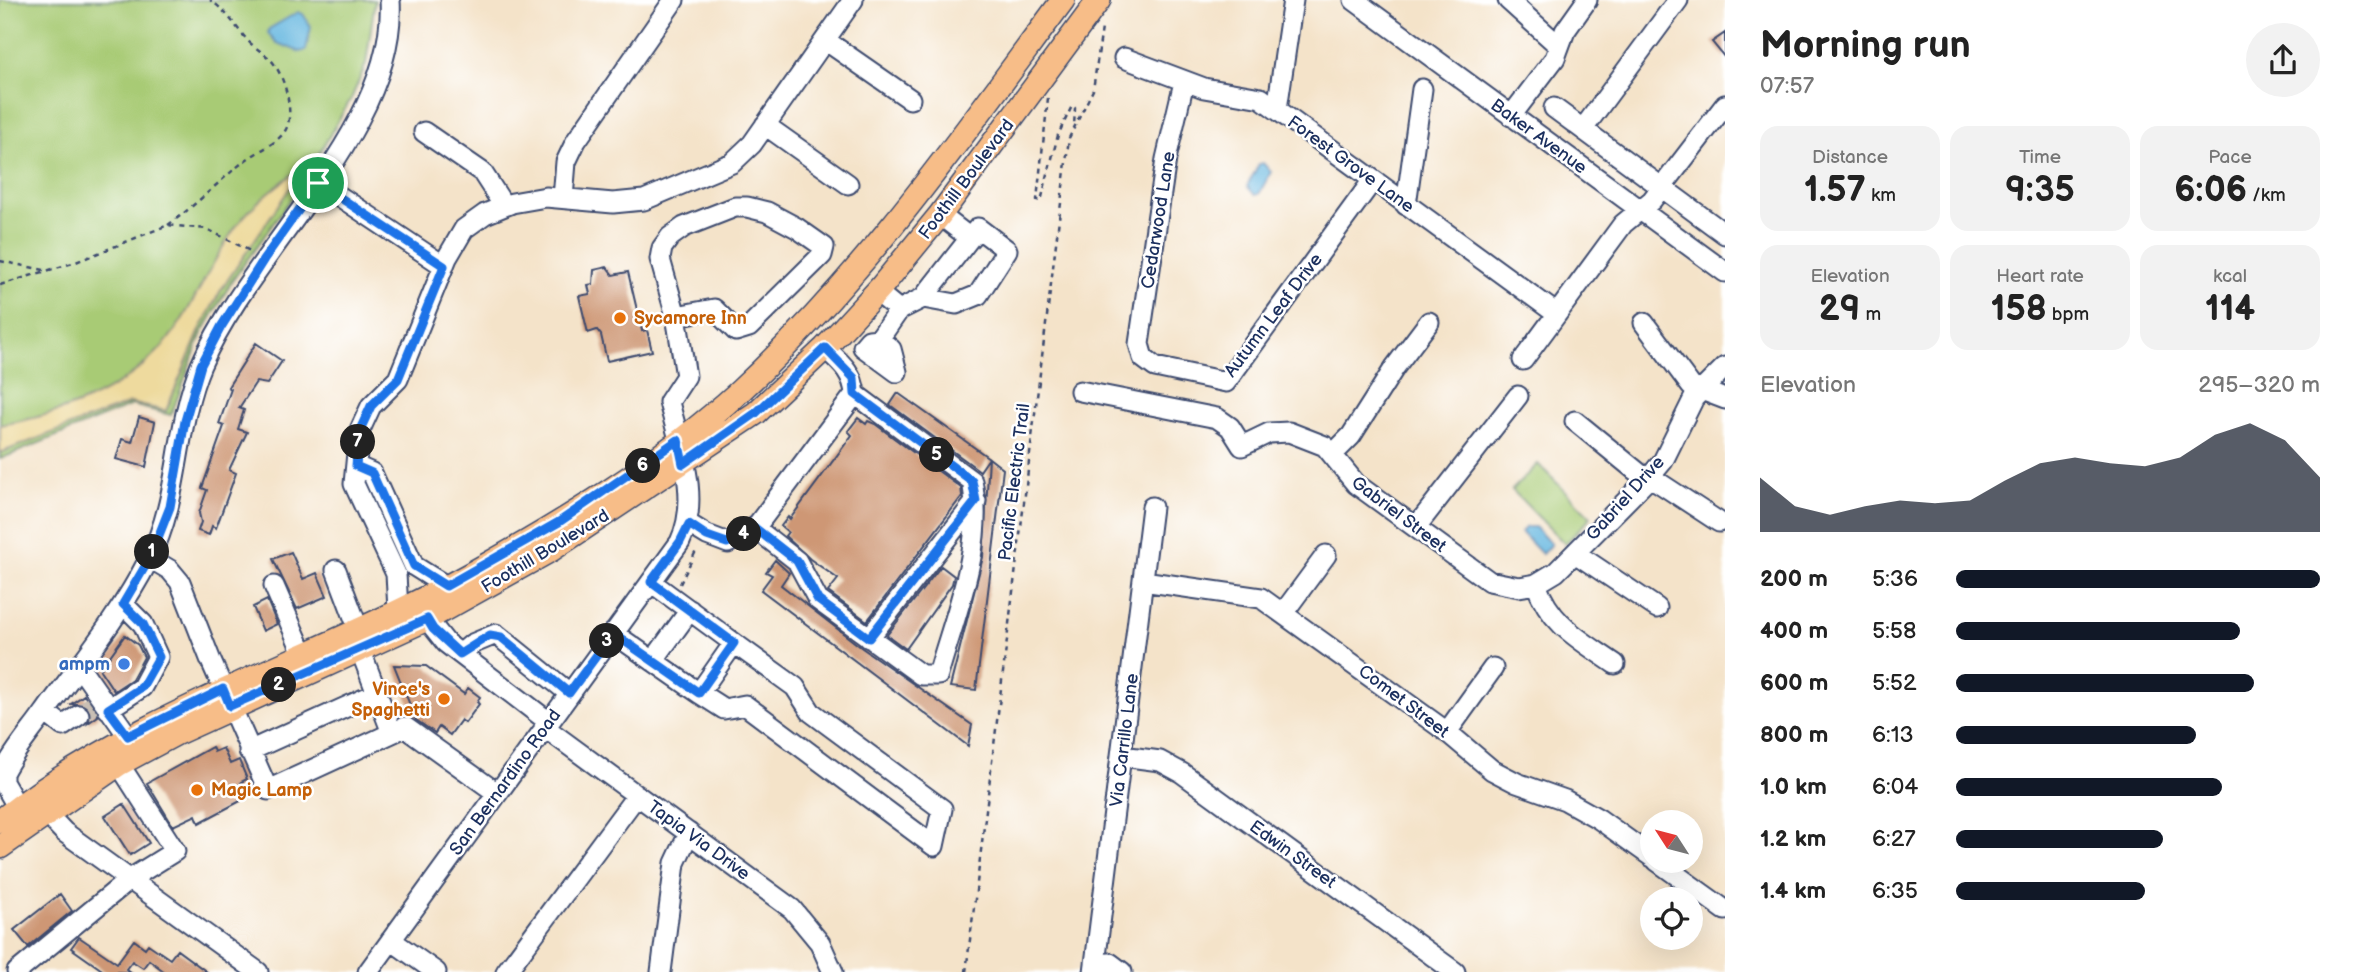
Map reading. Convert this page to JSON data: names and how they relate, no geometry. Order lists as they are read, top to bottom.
{
  "streets": {
    "main road": ["Foothill Boulevard"],
    "street": [
      "Baker Avenue",
      "Forest Grove Lane",
      "Cedarwood Lane",
      "Autumn Leaf Drive",
      "Gabriel Drive",
      "Gabriel Street",
      "Comet Street",
      "Via Carrillo Lane",
      "San Bernardino Road",
      "Tapia Via Drive",
      "Edwin Street"
    ],
    "path": ["Pacific Electric Trail"]
  },
  "crossings": [
    ["Forest Grove Lane", "Cedarwood Lane"],
    ["Forest Grove Lane", "Autumn Leaf Drive"],
    ["Foothill Boulevard", "Tapia Via Drive"],
    ["Cedarwood Lane", "Autumn Leaf Drive"],
    ["Gabriel Drive", "Gabriel Street"],
    ["Comet Street", "Via Carrillo Lane"],
    ["Via Carrillo Lane", "Edwin Street"],
    ["San Bernardino Road", "Tapia Via Drive"]
  ],
  "places": [
    "Sycamore Inn",
    "ampm",
    "Vince's Spaghetti",
    "Magic Lamp"
  ],
  "north": "top left",
  "page": {
    "heading": ["Morning run", "07:57"],
    "stats": [
      ["Distance", "1.57 km"],
      ["Time", "9:35"],
      ["Pace", "6:06 /km"],
      ["Elevation", "29 m"],
      ["Heart rate", "158 bpm"],
      ["kcal", "114"]
    ],
    "chart": ["Elevation", "295–320 m"],
    "pins": [
      "7",
      "5",
      "6",
      "4",
      "1",
      "3",
      "2"
    ],
    "list": [
      {
        "name": "200 m",
        "note": "5:36"
      },
      {
        "name": "400 m",
        "note": "5:58"
      },
      {
        "name": "600 m",
        "note": "5:52"
      },
      {
        "name": "800 m",
        "note": "6:13"
      },
      {
        "name": "1.0 km",
        "note": "6:04"
      },
      {
        "name": "1.2 km",
        "note": "6:27"
      },
      {
        "name": "1.4 km",
        "note": "6:35"
      }
    ]
  }
}
